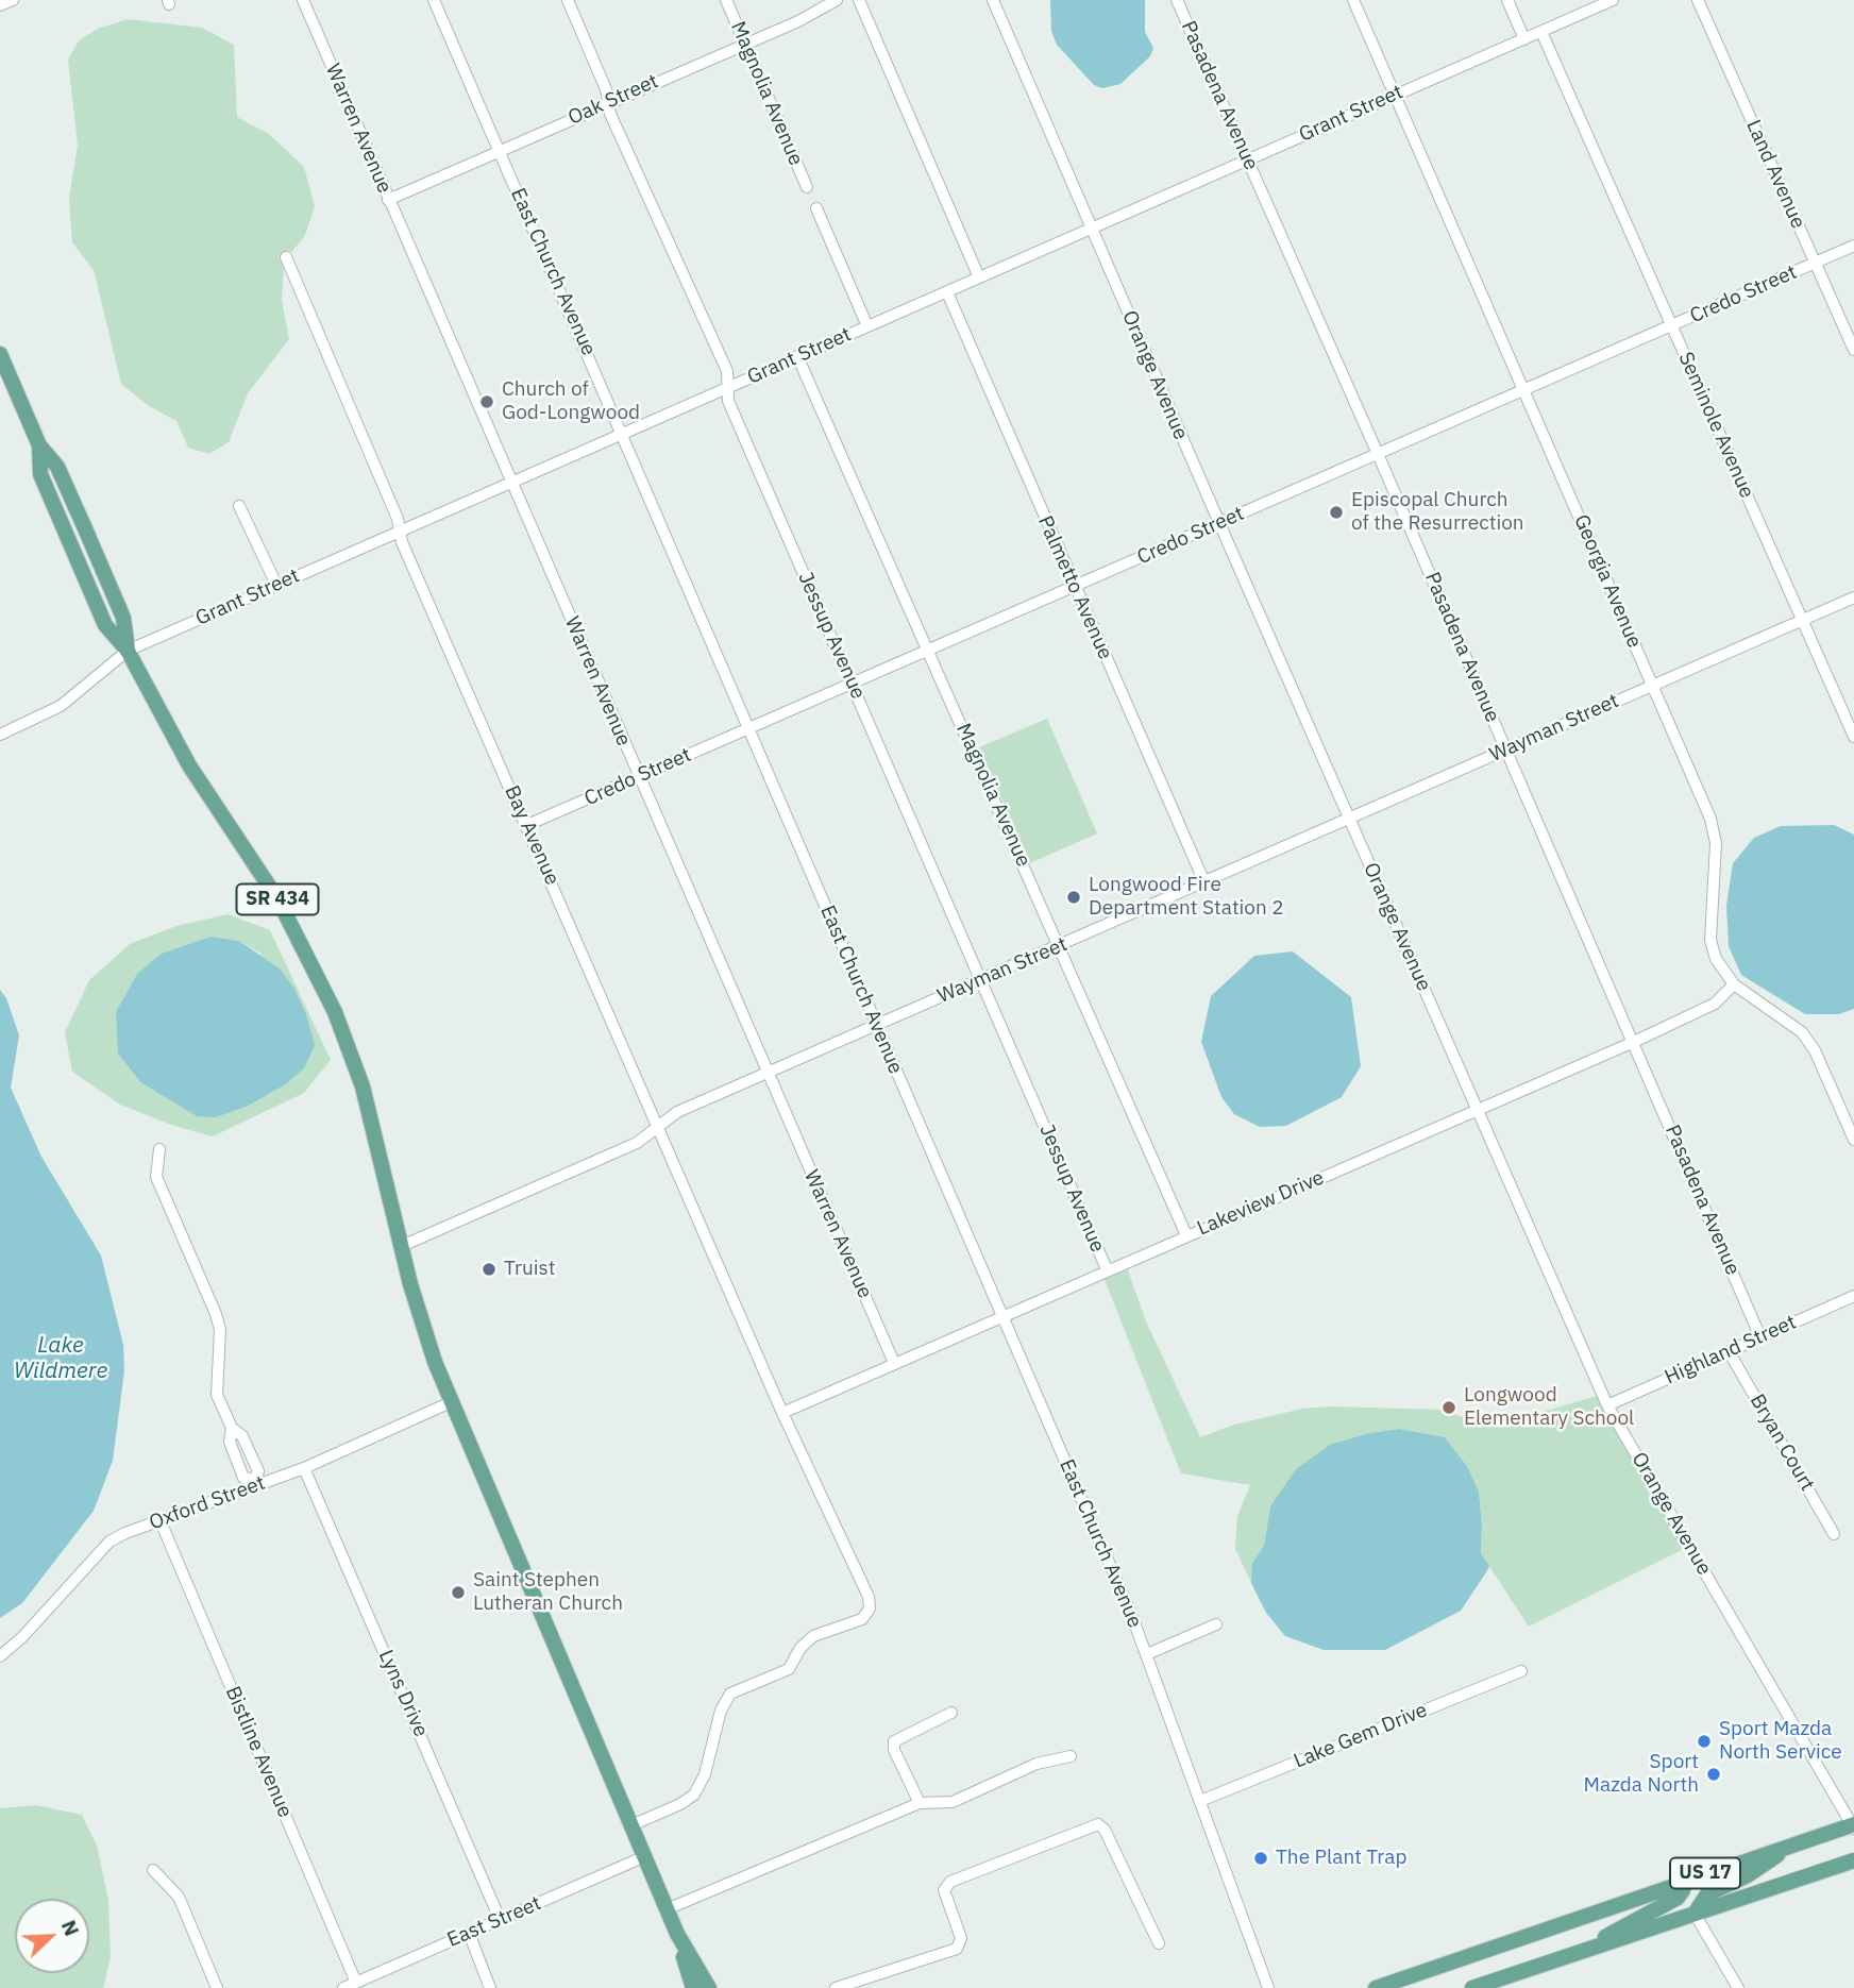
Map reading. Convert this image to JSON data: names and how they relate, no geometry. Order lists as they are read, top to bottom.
{
  "streets": {
    "main road": ["SR 434", "US 17"],
    "street": [
      "Magnolia Avenue",
      "Pasadena Avenue",
      "Oak Street",
      "Grant Street",
      "Warren Avenue",
      "Land Avenue",
      "East Church Avenue",
      "Credo Street",
      "Orange Avenue",
      "Seminole Avenue",
      "Georgia Avenue",
      "Palmetto Avenue",
      "Jessup Avenue",
      "Wayman Street",
      "Bay Avenue",
      "Lakeview Drive",
      "Highland Street",
      "Bryan Court",
      "Oxford Street",
      "Lyns Drive",
      "Lake Gem Drive",
      "Bistline Avenue",
      "East Street"
    ]
  },
  "crossings": [
    ["Magnolia Avenue", "Oak Street"],
    ["Magnolia Avenue", "Grant Street"],
    ["Magnolia Avenue", "Credo Street"],
    ["Magnolia Avenue", "Wayman Street"],
    ["Magnolia Avenue", "Lakeview Drive"],
    ["Pasadena Avenue", "Grant Street"],
    ["Pasadena Avenue", "Credo Street"],
    ["Pasadena Avenue", "Wayman Street"],
    ["Pasadena Avenue", "Lakeview Drive"],
    ["Pasadena Avenue", "Highland Street"],
    ["Oak Street", "Warren Avenue"],
    ["Oak Street", "East Church Avenue"],
    ["Oak Street", "Jessup Avenue"],
    ["Grant Street", "Warren Avenue"],
    ["Grant Street", "East Church Avenue"],
    ["Grant Street", "Orange Avenue"],
    ["Grant Street", "Seminole Avenue"],
    ["Grant Street", "Georgia Avenue"],
    ["Grant Street", "Palmetto Avenue"],
    ["Grant Street", "Jessup Avenue"],
    ["Grant Street", "Bay Avenue"],
    ["Grant Street", "SR 434"],
    ["Warren Avenue", "Credo Street"],
    ["Warren Avenue", "Wayman Street"],
    ["Warren Avenue", "Lakeview Drive"],
    ["Land Avenue", "Credo Street"],
    ["East Church Avenue", "Credo Street"],
    ["East Church Avenue", "Wayman Street"],
    ["East Church Avenue", "Lakeview Drive"],
    ["East Church Avenue", "Lake Gem Drive"],
    ["Credo Street", "Orange Avenue"],
    ["Credo Street", "Seminole Avenue"],
    ["Credo Street", "Georgia Avenue"],
    ["Credo Street", "Palmetto Avenue"],
    ["Credo Street", "Jessup Avenue"],
    ["Credo Street", "Bay Avenue"],
    ["Orange Avenue", "Wayman Street"],
    ["Orange Avenue", "Lakeview Drive"],
    ["Orange Avenue", "Highland Street"],
    ["Orange Avenue", "US 17"],
    ["Seminole Avenue", "Wayman Street"],
    ["Georgia Avenue", "Wayman Street"],
    ["Georgia Avenue", "Lakeview Drive"],
    ["Palmetto Avenue", "Wayman Street"],
    ["Jessup Avenue", "Wayman Street"],
    ["Jessup Avenue", "Lakeview Drive"],
    ["Wayman Street", "Bay Avenue"],
    ["Wayman Street", "SR 434"],
    ["Bay Avenue", "SR 434"],
    ["Bay Avenue", "Lakeview Drive"],
    ["SR 434", "Oxford Street"],
    ["SR 434", "East Street"],
    ["Highland Street", "Bryan Court"],
    ["Oxford Street", "Lyns Drive"],
    ["Oxford Street", "Bistline Avenue"],
    ["Lyns Drive", "East Street"],
    ["Bistline Avenue", "East Street"]
  ],
  "water": ["Lake Wildmere"],
  "places": [
    "Church of God-Longwood",
    "Episcopal Church of the Resurrection",
    "Longwood Fire Department Station 2",
    "Truist",
    "Longwood Elementary School",
    "Saint Stephen Lutheran Church",
    "Sport Mazda North Service",
    "Sport Mazda North",
    "The Plant Trap"
  ],
  "north": "top right"
}
